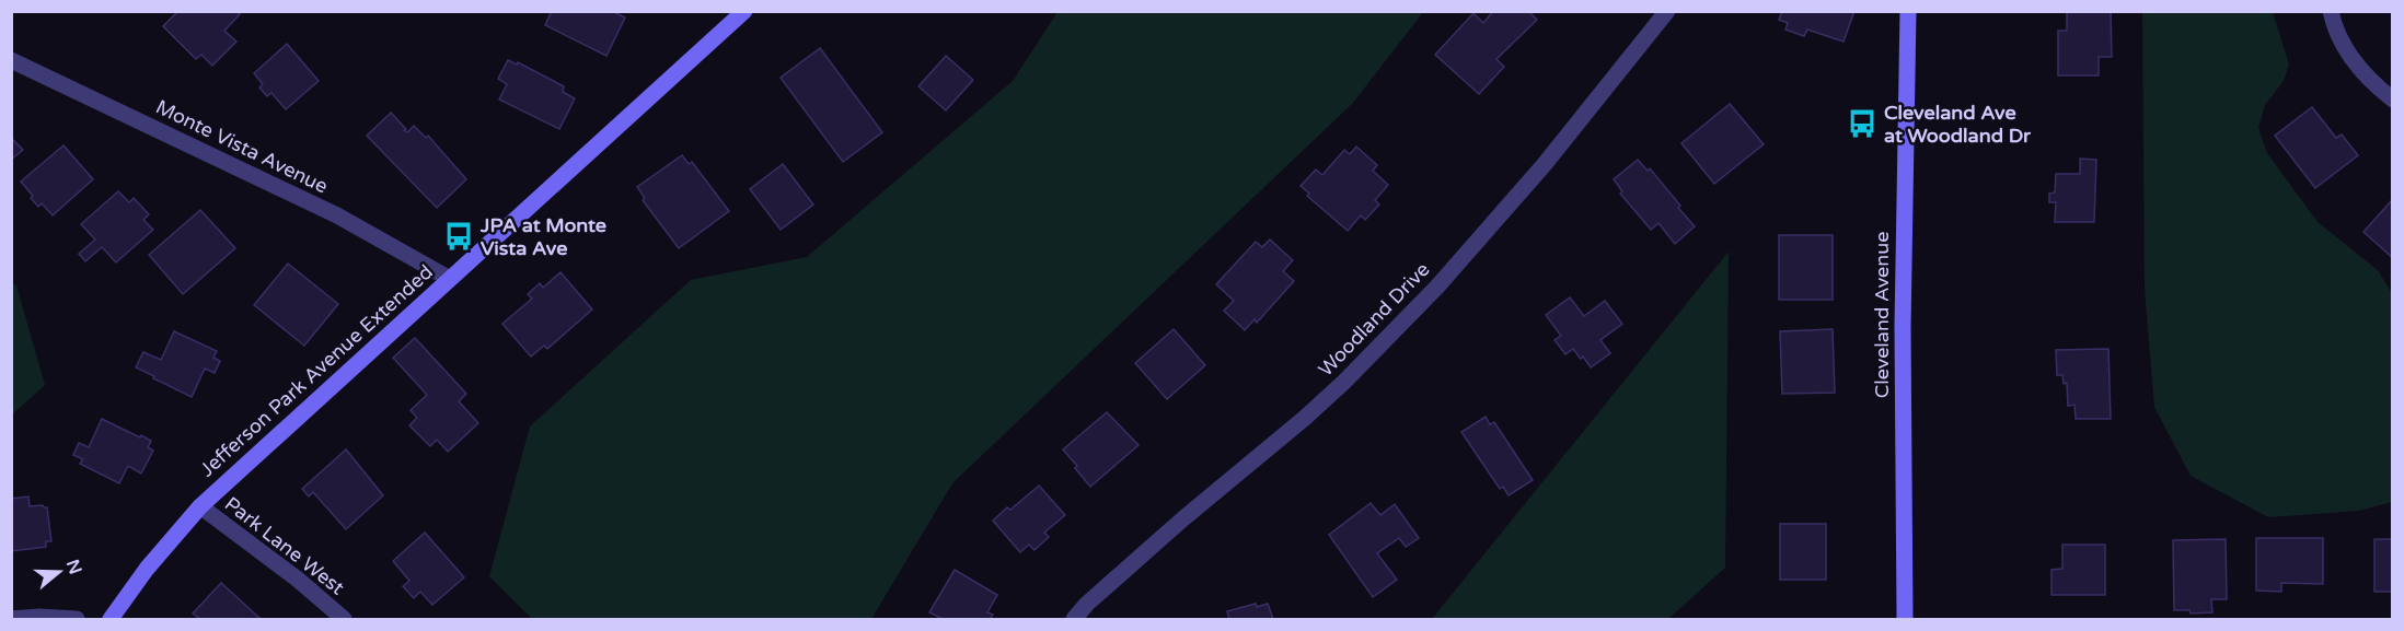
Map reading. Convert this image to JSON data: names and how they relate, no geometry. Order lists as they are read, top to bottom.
{
  "streets": {
    "street": [
      "Monte Vista Avenue",
      "Cleveland Avenue",
      "Woodland Drive",
      "Jefferson Park Avenue Extended",
      "Park Lane West"
    ]
  },
  "crossings": [
    ["Monte Vista Avenue", "Jefferson Park Avenue Extended"],
    ["Jefferson Park Avenue Extended", "Park Lane West"]
  ],
  "places": {
    "bus stop": ["Cleveland Ave at Woodland Dr", "JPA at Monte Vista Ave"]
  },
  "north": "right"
}
